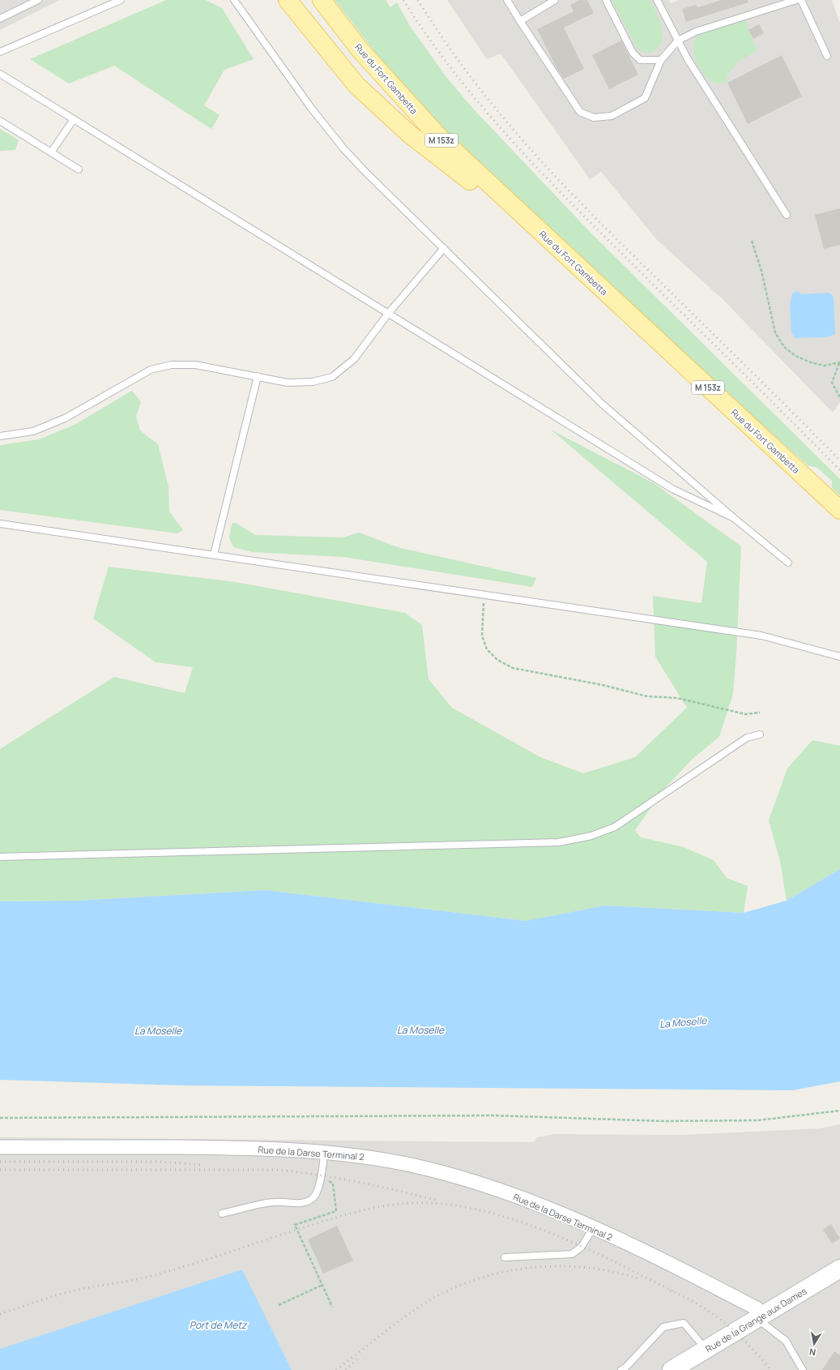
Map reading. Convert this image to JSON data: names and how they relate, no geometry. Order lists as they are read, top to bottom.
{
  "streets": {
    "main road": ["Rue du Fort Gambetta", "M 153z"],
    "street": ["Rue de la Darse Terminal 2", "Rue de la Grange aux Dames"]
  },
  "crossings": [
    ["Rue de la Darse Terminal 2", "Rue de la Grange aux Dames"]
  ],
  "water": ["La Moselle", "Port de Metz"],
  "north": "bottom"
}
